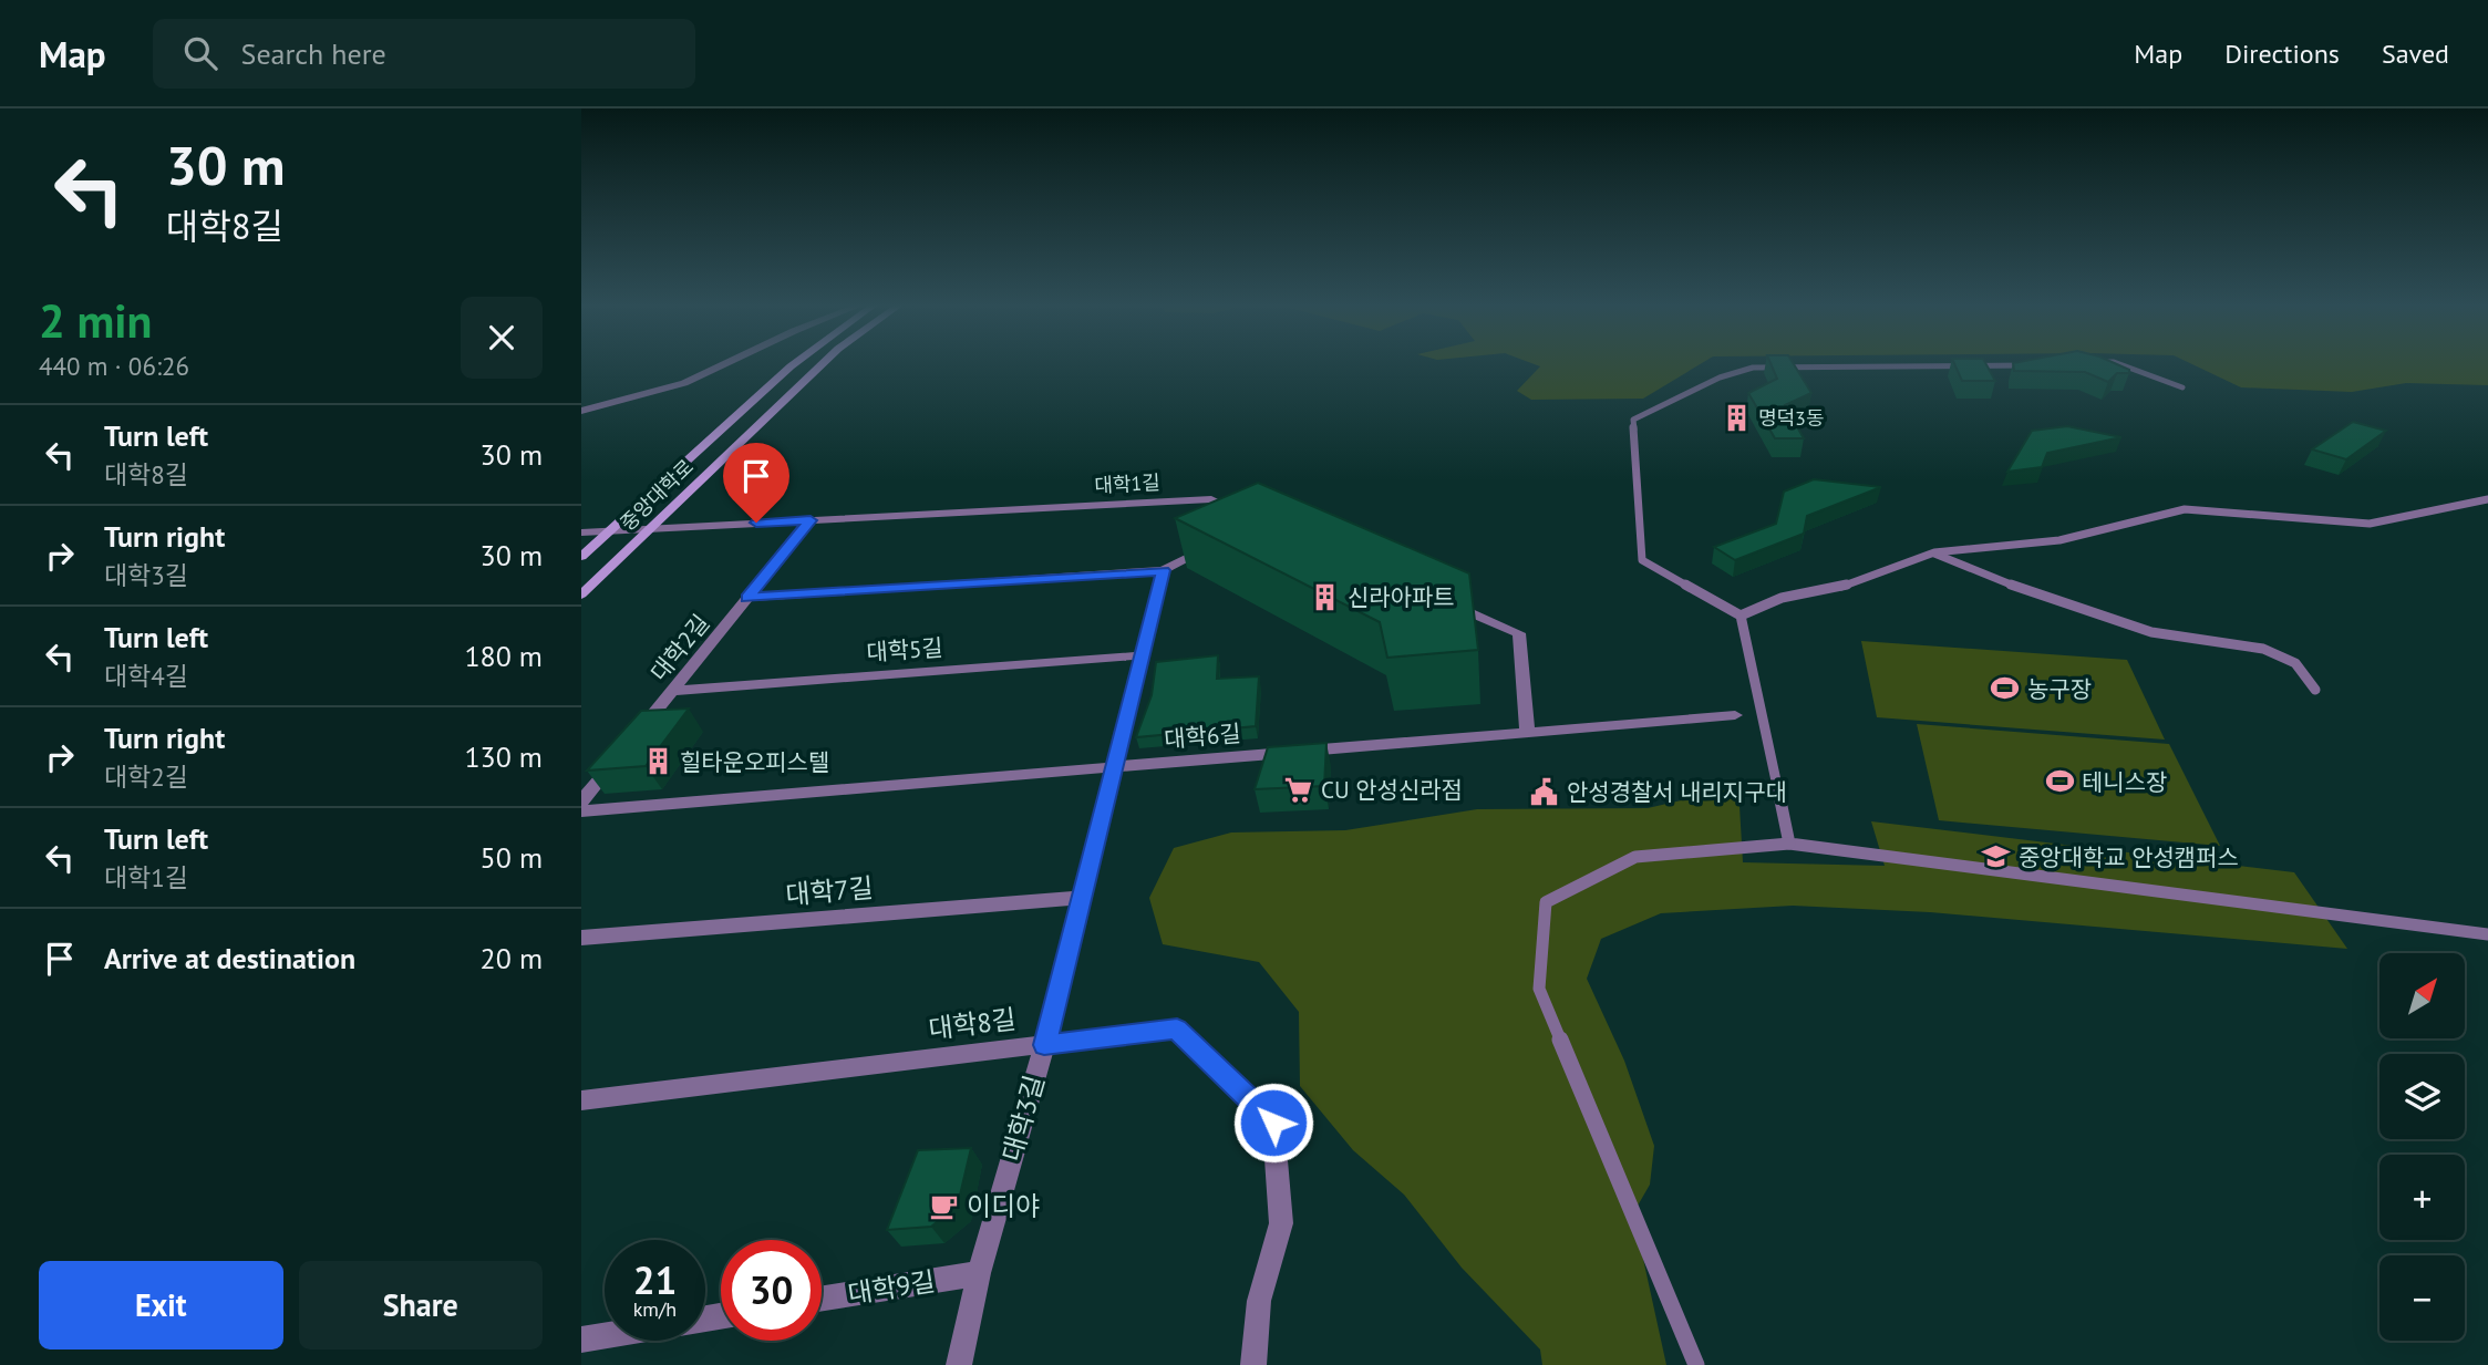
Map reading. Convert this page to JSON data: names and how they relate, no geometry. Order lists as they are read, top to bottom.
{
  "streets": {
    "street": [
      "대학1길",
      "중앙대학로",
      "대학2길",
      "대학5길",
      "대학6길",
      "대학7길",
      "대학8길",
      "대학3길",
      "대학9길"
    ]
  },
  "crossings": [
    ["대학1길", "중앙대학로"],
    ["대학1길", "대학2길"],
    ["대학2길", "대학5길"],
    ["대학5길", "대학3길"],
    ["대학6길", "대학3길"],
    ["대학7길", "대학3길"],
    ["대학8길", "대학3길"],
    ["대학3길", "대학9길"]
  ],
  "places": {
    "building": ["명덕3동", "신라아파트", "힐타운오피스텔"],
    "sports": ["농구장", "테니스장"],
    "supermarket": ["CU 안성신라점"],
    "public building": ["안성경찰서 내리지구대"],
    "school or university": ["중앙대학교 안성캠퍼스"],
    "cafe": ["이디야"]
  },
  "north": "top right",
  "page": {
    "header": "Map",
    "search": "Search here",
    "nav": ["Map", "Directions", "Saved"],
    "turn": ["30 m", "대학8길"],
    "heading": ["2 min", "440 m · 06:26"],
    "list": [
      {
        "name": "Turn left",
        "note": "대학8길",
        "value": "30 m"
      },
      {
        "name": "Turn right",
        "note": "대학3길",
        "value": "30 m"
      },
      {
        "name": "Turn left",
        "note": "대학4길",
        "value": "180 m"
      },
      {
        "name": "Turn right",
        "note": "대학2길",
        "value": "130 m"
      },
      {
        "name": "Turn left",
        "note": "대학1길",
        "value": "50 m"
      },
      {
        "name": "Arrive at destination",
        "value": "20 m"
      }
    ],
    "map_buttons": ["+", "−"],
    "speed": "21 km/h",
    "limit": "30",
    "buttons": ["Exit", "Share"]
  }
}
